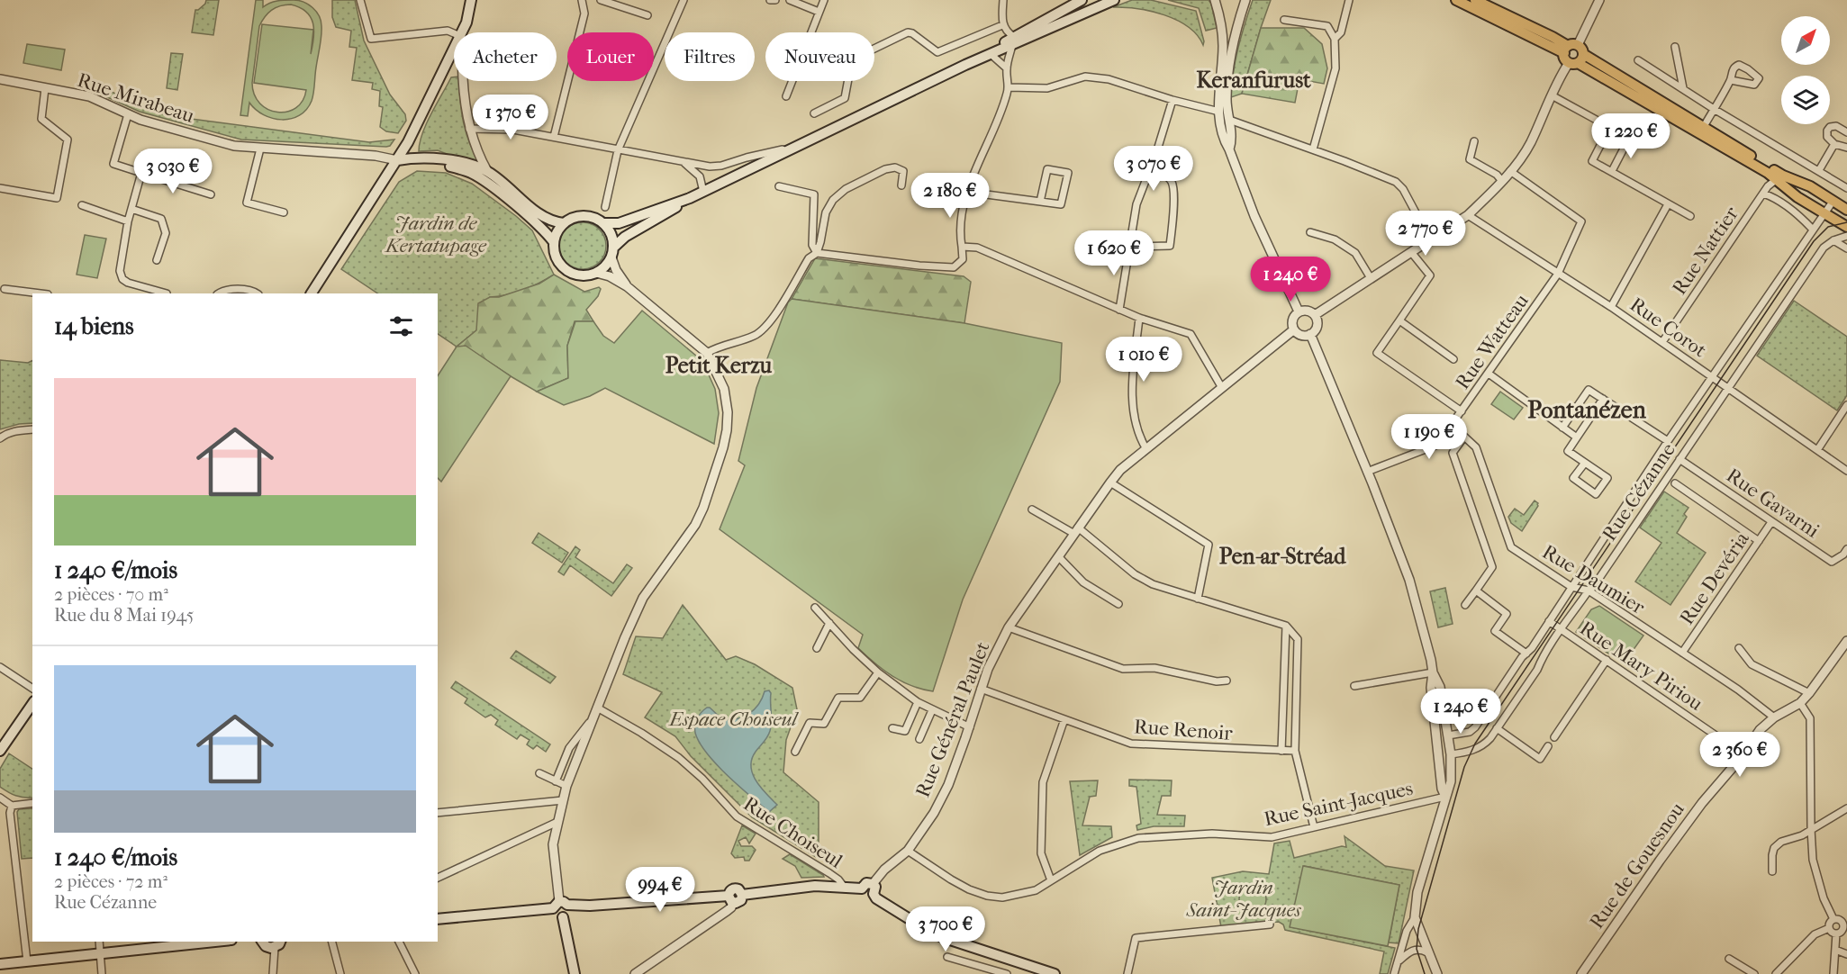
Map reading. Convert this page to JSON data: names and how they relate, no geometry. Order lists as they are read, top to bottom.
{
  "streets": {
    "street": [
      "Rue Mirabeau",
      "Rue Nattier",
      "Rue Corot",
      "Rue Watteau",
      "Rue Cézanne",
      "Rue Gavarni",
      "Rue Devéria",
      "Rue Daumier",
      "Rue Mary Piriou",
      "Rue Général Paulet",
      "Rue Renoir",
      "Rue Saint-Jacques",
      "Rue Choiseul",
      "Rue de Gouesnou"
    ]
  },
  "crossings": [
    ["Rue Nattier", "Rue Corot"],
    ["Rue Corot", "Rue Watteau"],
    ["Rue Corot", "Rue Cézanne"],
    ["Rue Watteau", "Rue Daumier"],
    ["Rue Cézanne", "Rue Gavarni"],
    ["Rue Cézanne", "Rue Daumier"],
    ["Rue Cézanne", "Rue Mary Piriou"],
    ["Rue Gavarni", "Rue Devéria"],
    ["Rue Devéria", "Rue Daumier"],
    ["Rue Daumier", "Rue de Gouesnou"],
    ["Rue Mary Piriou", "Rue de Gouesnou"],
    ["Rue Général Paulet", "Rue Renoir"],
    ["Rue Général Paulet", "Rue Saint-Jacques"]
  ],
  "districts": [
    "Keranfurust",
    "Petit Kerzu",
    "Pontanézen",
    "Pen-ar-Stréad"
  ],
  "parks": ["Jardin de Kertatupage", "Espace Choiseul", "Jardin Saint-Jacques"],
  "north": "top right",
  "page": {
    "chip": [
      "Acheter",
      "Louer",
      "Filtres",
      "Nouveau"
    ],
    "price": [
      "1 370 €",
      "1 220 €",
      "3 070 €",
      "3 030 €",
      "2 180 €",
      "2 770 €",
      "1 620 €",
      "1 240 €",
      "1 010 €",
      "1 190 €",
      "1 240 €",
      "2 360 €",
      "994 €",
      "3 700 €"
    ],
    "heading": "14 biens",
    "list": [
      {
        "name": "1 240 €/mois",
        "note": "2 pièces · 70 m² · Rue du 8 Mai 1945"
      },
      {
        "name": "1 240 €/mois",
        "note": "2 pièces · 72 m² · Rue Cézanne"
      }
    ]
  }
}
